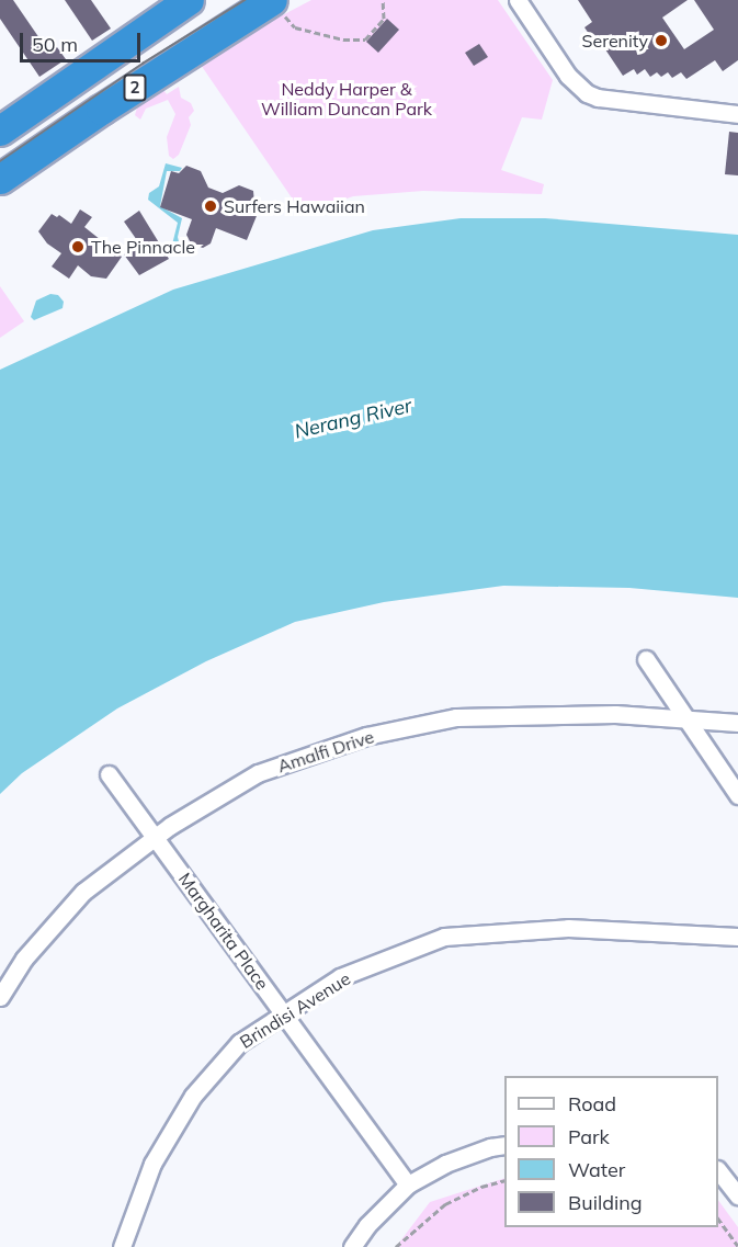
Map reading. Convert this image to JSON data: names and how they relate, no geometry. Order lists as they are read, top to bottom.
{
  "streets": {
    "highway": ["2"],
    "street": ["Amalfi Drive", "Margharita Place", "Brindisi Avenue"]
  },
  "crossings": [
    ["Amalfi Drive", "Margharita Place"],
    ["Margharita Place", "Brindisi Avenue"]
  ],
  "water": ["Nerang River"],
  "parks": ["Neddy Harper & William Duncan Park"],
  "places": ["Serenity", "Surfers Hawaiian", "The Pinnacle"],
  "legend": [
    "Road",
    "Park",
    "Water",
    "Building"
  ],
  "scale_bar": "50 m"
}
